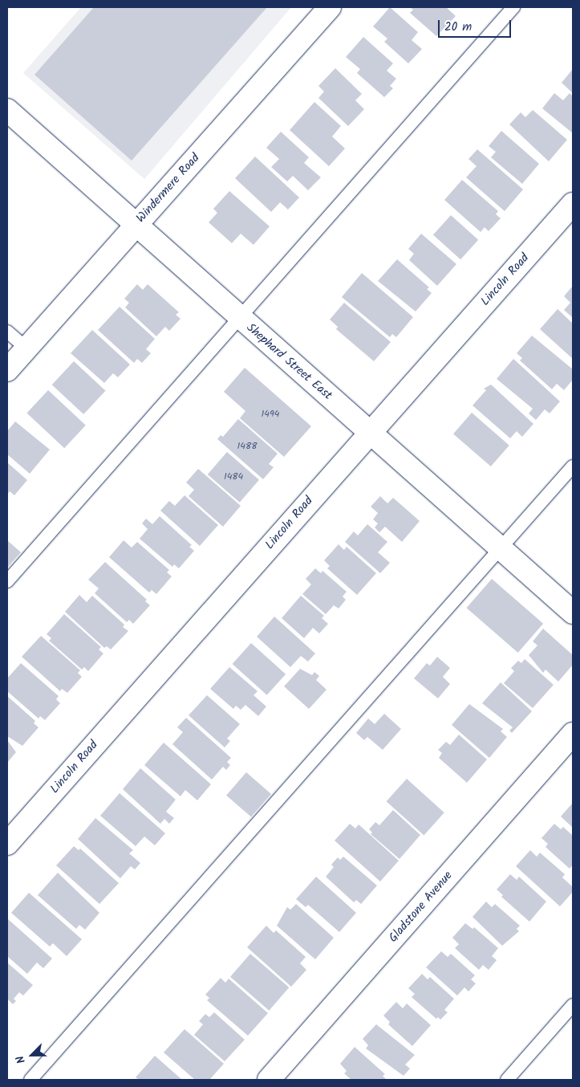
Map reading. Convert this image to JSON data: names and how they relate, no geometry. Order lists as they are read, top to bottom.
{
  "streets": {
    "street": [
      "Windermere Road",
      "Lincoln Road",
      "Shephard Street East",
      "Gladstone Avenue"
    ]
  },
  "crossings": [
    ["Windermere Road", "Shephard Street East"],
    ["Lincoln Road", "Shephard Street East"]
  ],
  "house_numbers": ["1494", "1488", "1484"],
  "scale_bar": "20 m",
  "north": "bottom left"
}
